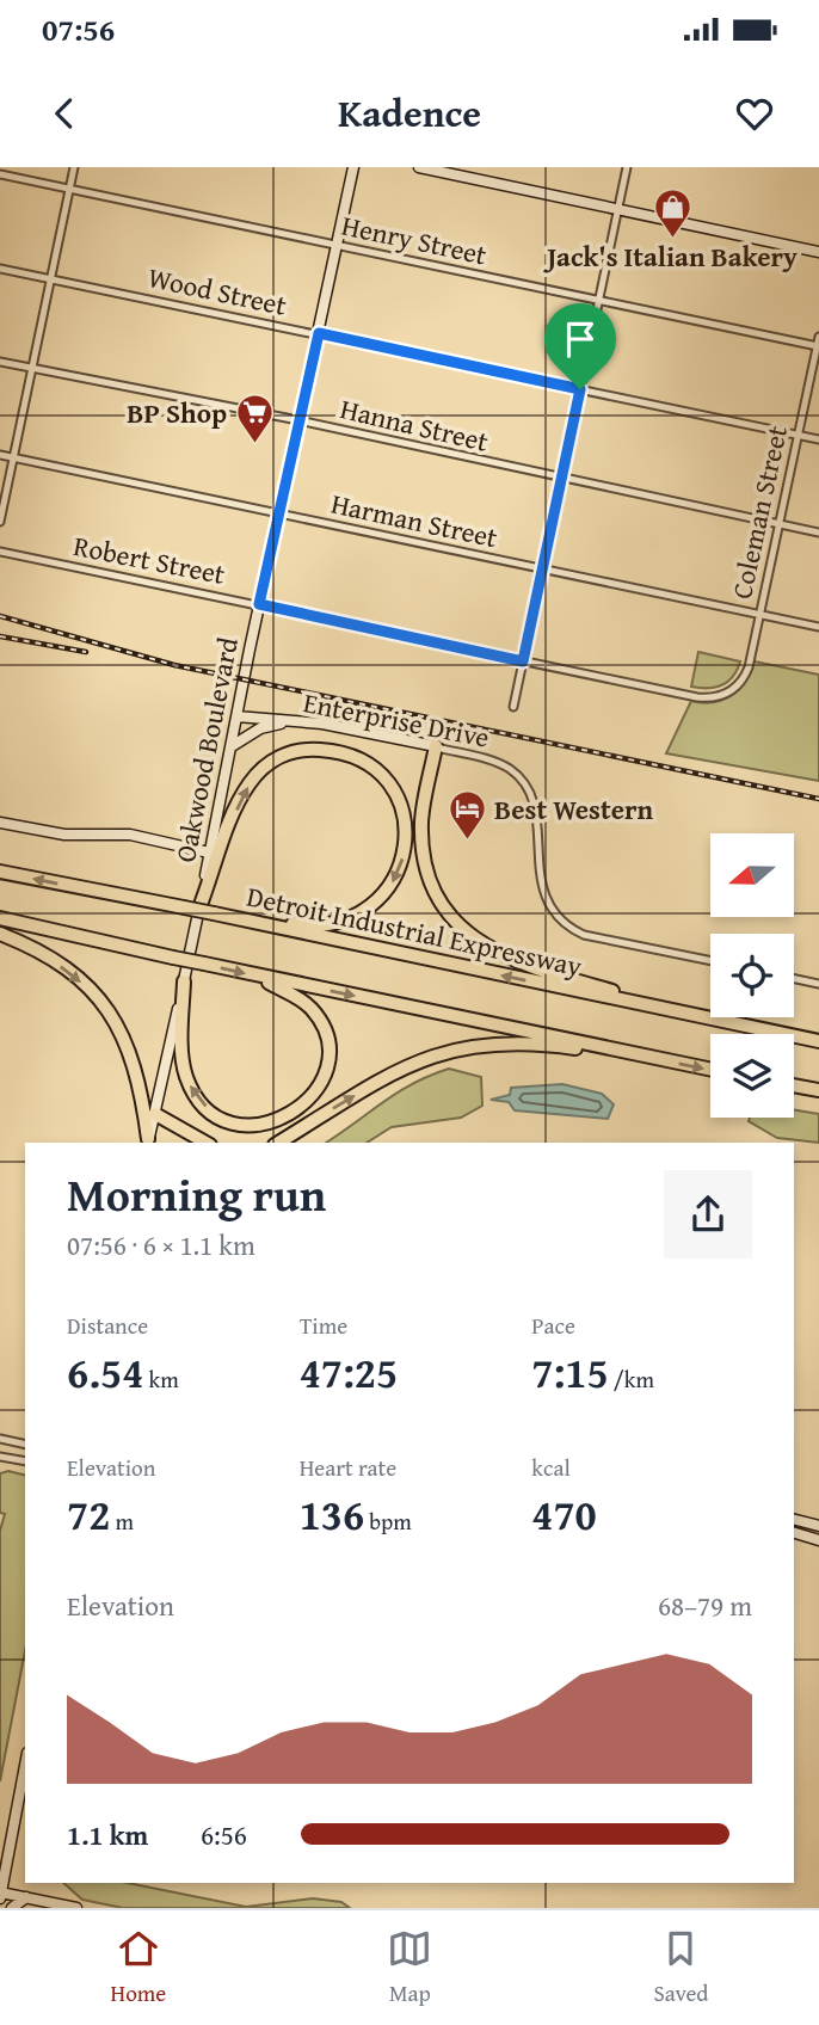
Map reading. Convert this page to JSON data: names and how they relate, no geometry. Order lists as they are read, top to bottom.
{
  "streets": {
    "highway": ["Detroit Industrial Expressway"],
    "main road": ["Enterprise Drive", "Oakwood Boulevard"],
    "street": [
      "Henry Street",
      "Wood Street",
      "Hanna Street",
      "Coleman Street",
      "Harman Street",
      "Robert Street"
    ]
  },
  "crossings": [
    ["Henry Street", "Coleman Street"],
    ["Henry Street", "Oakwood Boulevard"],
    ["Wood Street", "Coleman Street"],
    ["Wood Street", "Oakwood Boulevard"],
    ["Hanna Street", "Coleman Street"],
    ["Hanna Street", "Oakwood Boulevard"],
    ["Coleman Street", "Harman Street"],
    ["Coleman Street", "Robert Street"],
    ["Harman Street", "Oakwood Boulevard"],
    ["Robert Street", "Oakwood Boulevard"],
    ["Enterprise Drive", "Oakwood Boulevard"]
  ],
  "places": {
    "shop": ["Jack's Italian Bakery"],
    "supermarket": ["BP Shop"],
    "hotel": ["Best Western"]
  },
  "north": "left",
  "page": {
    "status": "07:56",
    "header": "Kadence",
    "heading": ["Morning run", "07:56 · 6 × 1.1 km"],
    "stats": [
      ["Distance", "6.54 km"],
      ["Time", "47:25"],
      ["Pace", "7:15 /km"],
      ["Elevation", "72 m"],
      ["Heart rate", "136 bpm"],
      ["kcal", "470"]
    ],
    "chart": ["Elevation", "68–79 m"],
    "list": [
      {
        "name": "1.1 km",
        "note": "6:56"
      }
    ],
    "tabs": ["Home", "Map", "Saved"]
  }
}
